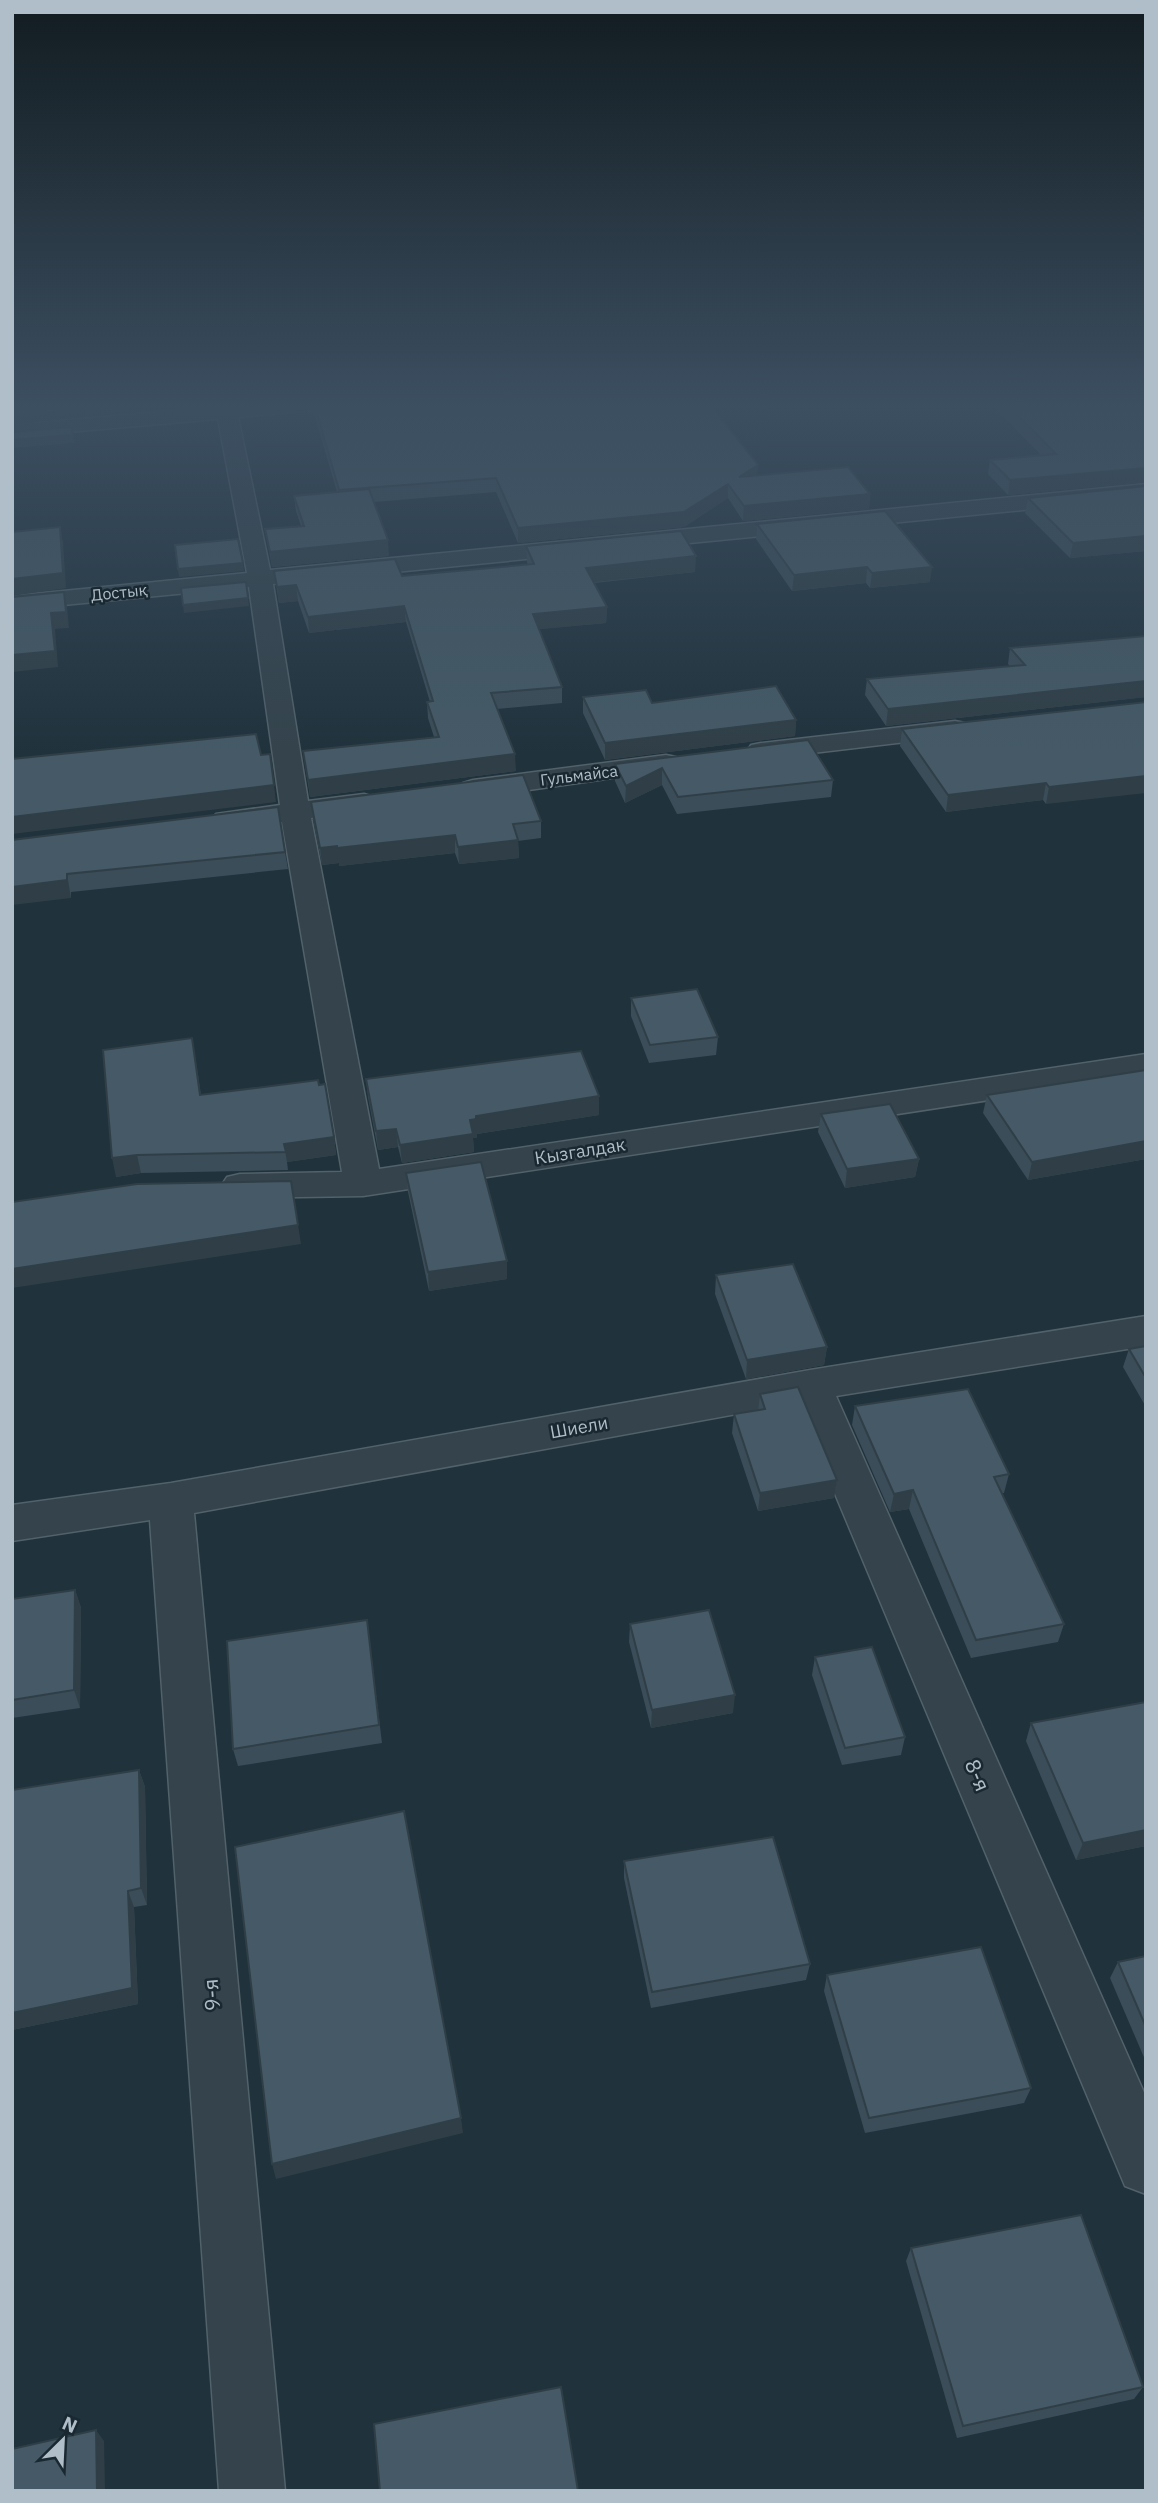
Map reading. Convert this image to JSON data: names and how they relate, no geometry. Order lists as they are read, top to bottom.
{
  "streets": {
    "street": [
      "Достық",
      "Гульмайса",
      "Кызгалдак",
      "Шиели",
      "8-я",
      "9-я"
    ]
  },
  "crossings": [
    ["Шиели", "8-я"],
    ["Шиели", "9-я"]
  ],
  "north": "top right"
}
